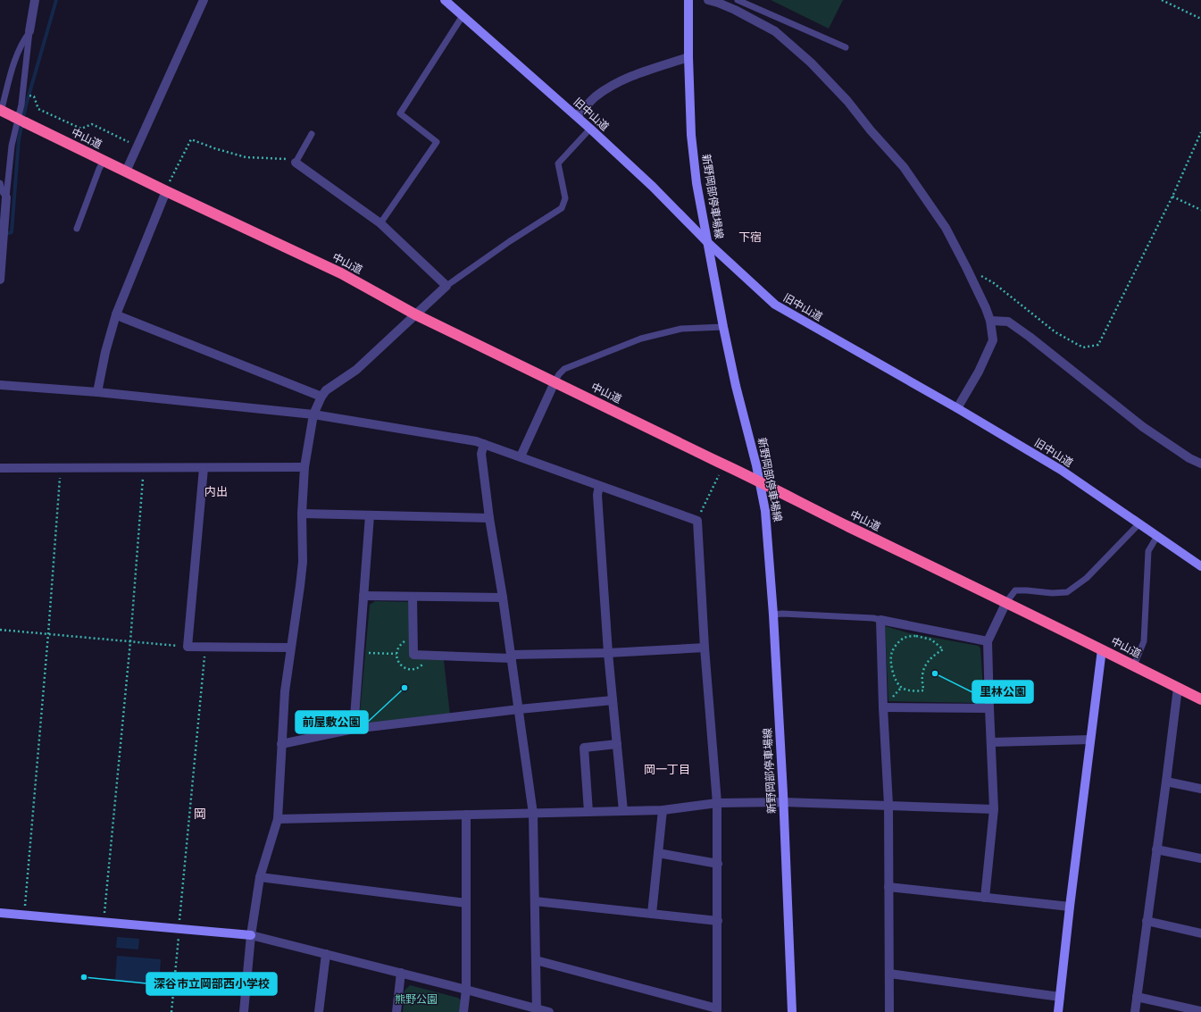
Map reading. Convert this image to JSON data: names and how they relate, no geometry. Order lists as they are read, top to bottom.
{
  "streets": {
    "highway": ["中山道"],
    "street": ["旧中山道", "新野岡部停車場線"]
  },
  "crossings": [
    ["旧中山道", "新野岡部停車場線"],
    ["中山道", "新野岡部停車場線"]
  ],
  "districts": [
    "下宿",
    "内出",
    "岡一丁目",
    "岡"
  ],
  "parks": ["熊野公園"],
  "places": ["里林公園", "前屋敷公園", "深谷市立岡部西小学校"]
}
